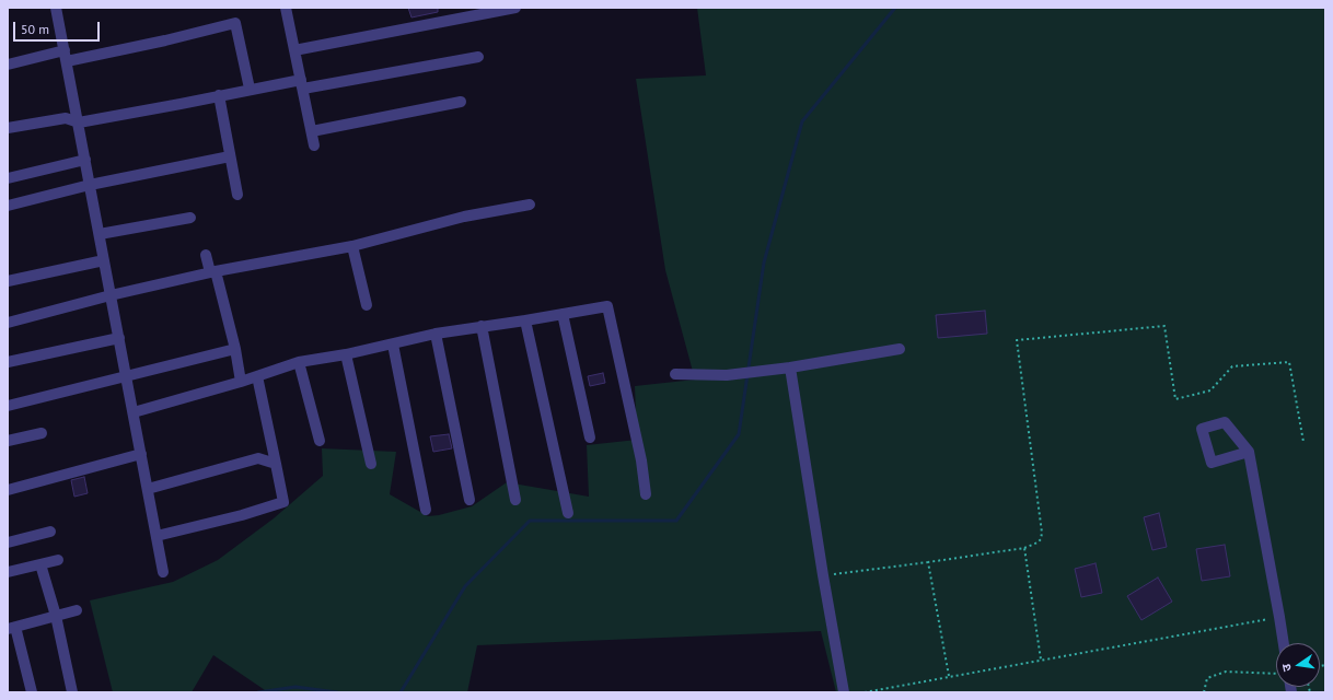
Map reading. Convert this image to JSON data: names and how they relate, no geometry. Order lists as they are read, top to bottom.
{
  "scale_bar": "50 m",
  "north": "left"
}
